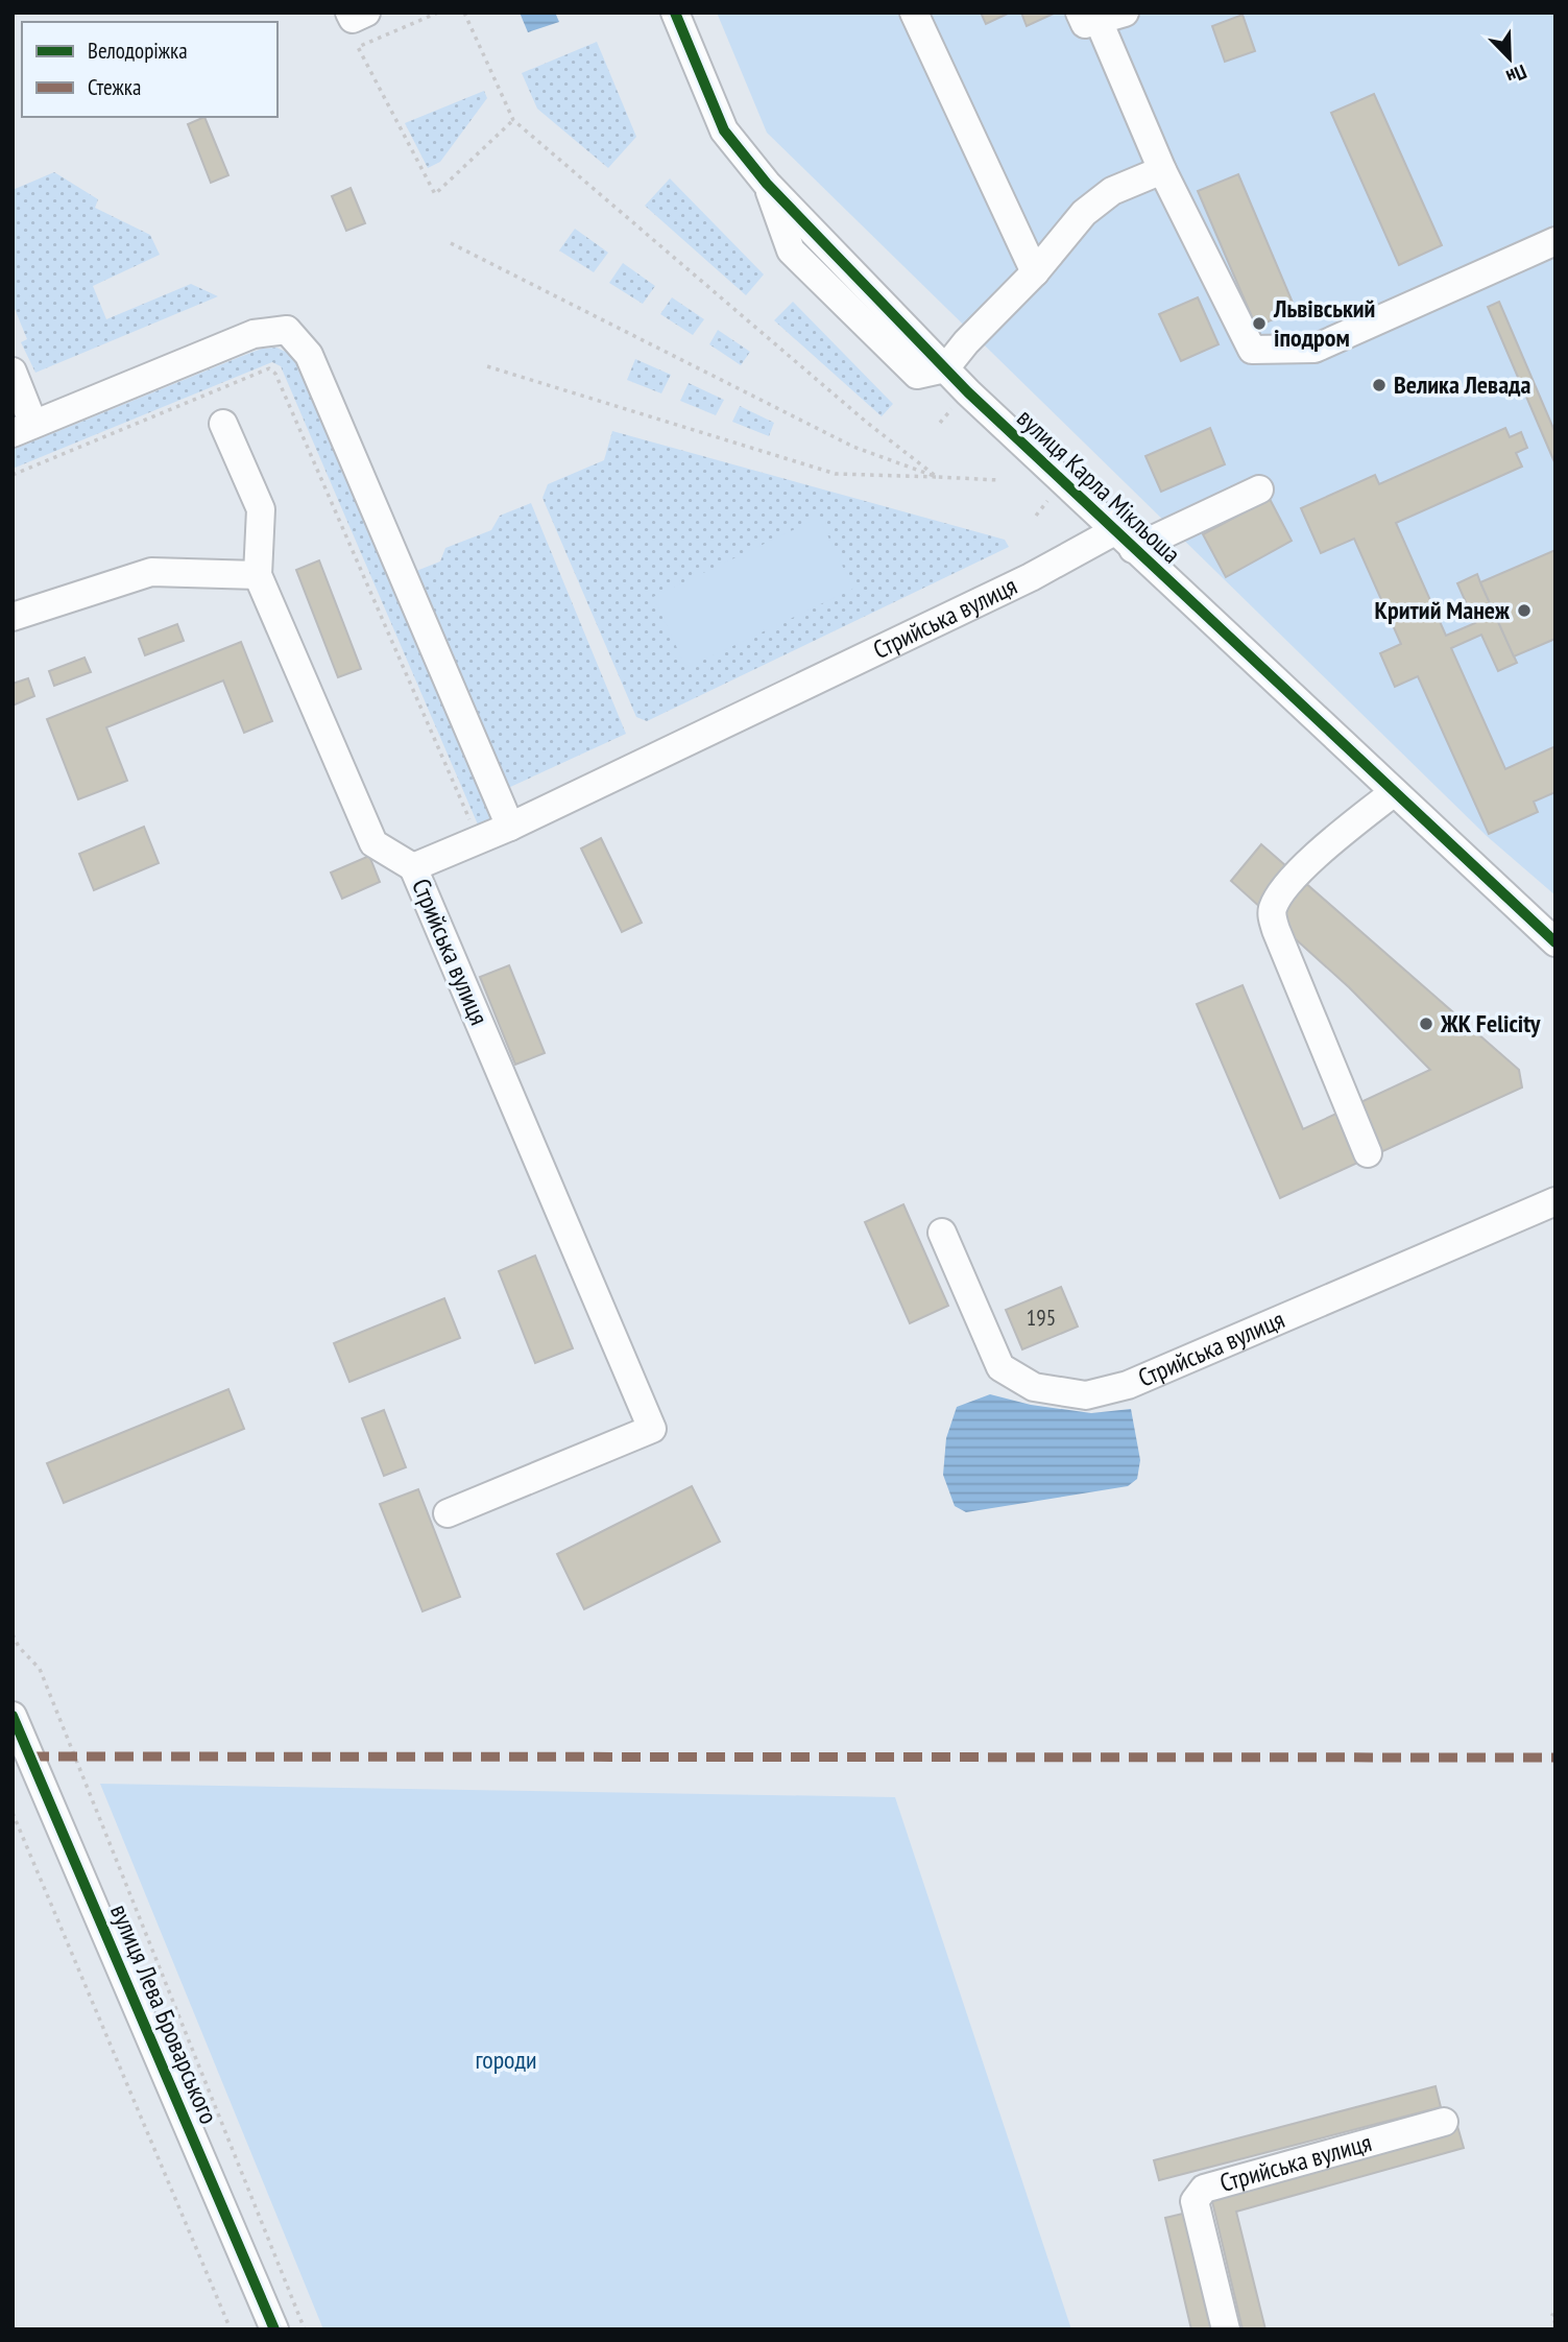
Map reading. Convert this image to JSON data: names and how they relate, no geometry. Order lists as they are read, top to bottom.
{
  "streets": {
    "street": ["вулиця Карла Мікльоша", "Стрийська вулиця", "вулиця Лева Броварського"]
  },
  "crossings": [
    ["вулиця Карла Мікльоша", "Стрийська вулиця"]
  ],
  "parks": ["городи"],
  "places": [
    "Львівський іподром",
    "Велика Левада",
    "Критий Манеж",
    "ЖК Felicity"
  ],
  "house_numbers": ["195"],
  "legend": ["Велодоріжка", "Стежка"],
  "north": "bottom right"
}
